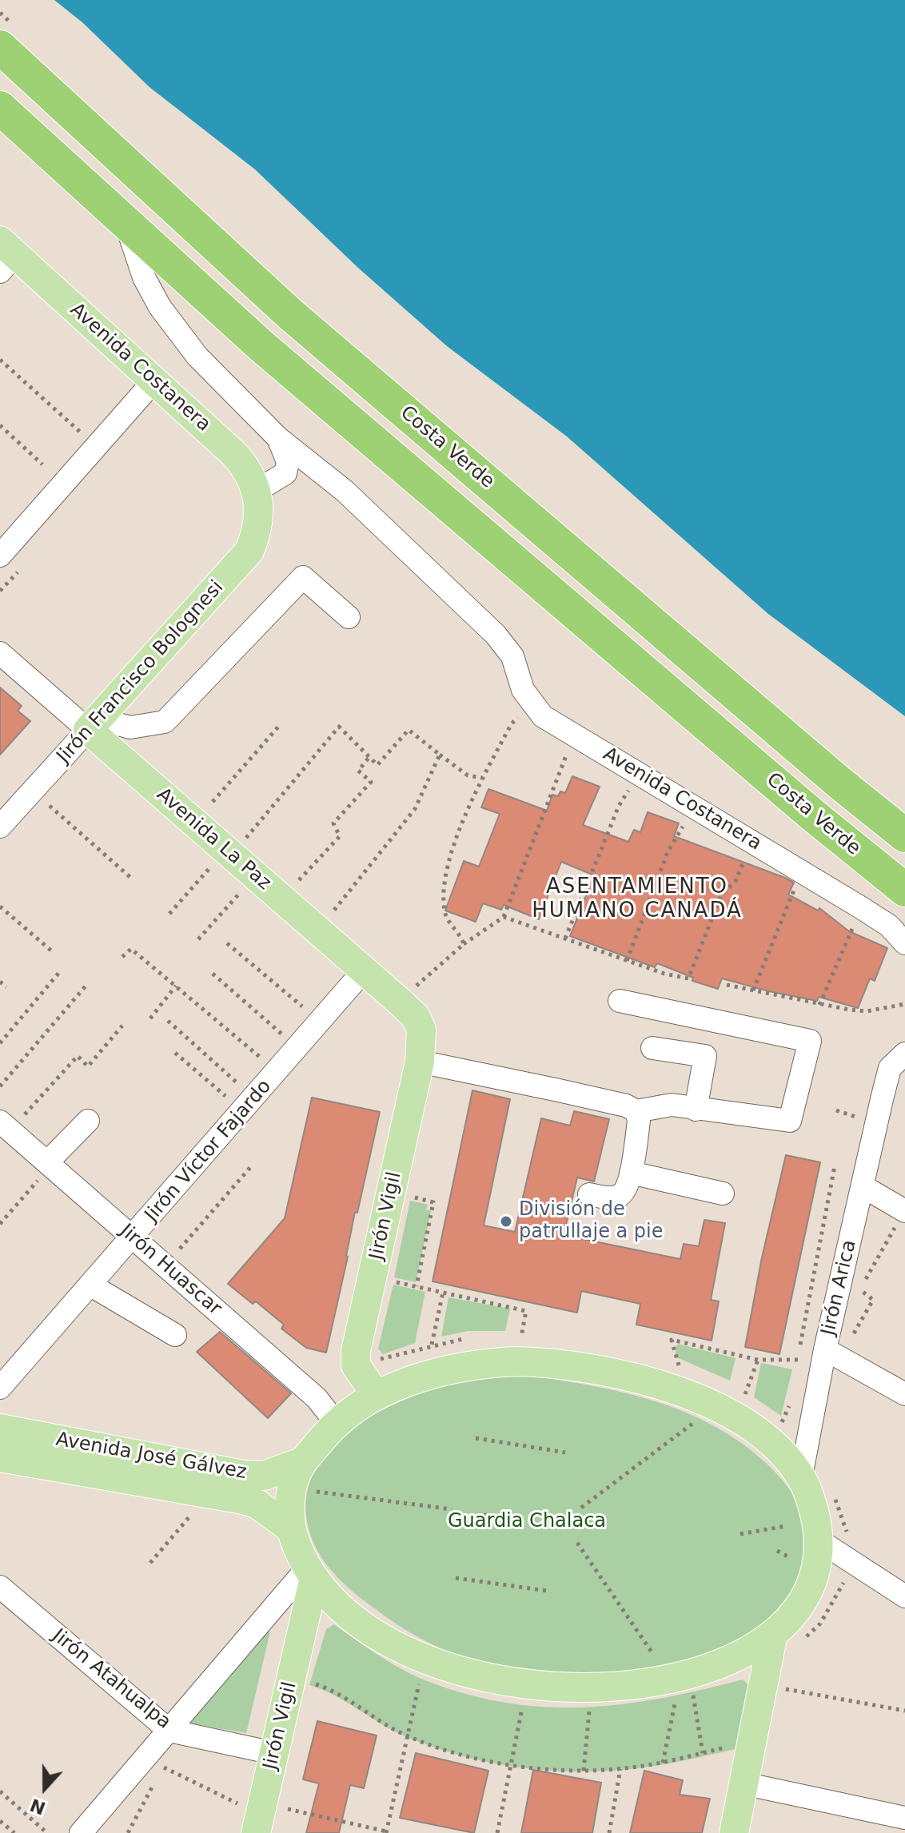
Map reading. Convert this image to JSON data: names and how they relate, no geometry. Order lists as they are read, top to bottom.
{
  "streets": {
    "highway": ["Costa Verde"],
    "main road": [
      "Avenida Costanera",
      "Jirón Francisco Bolognesi",
      "Avenida La Paz",
      "Jirón Vigil",
      "Avenida José Gálvez"
    ],
    "street": [
      "Jirón Víctor Fajardo",
      "Jirón Huascar",
      "Jirón Arica",
      "Jirón Atahualpa"
    ]
  },
  "crossings": [
    ["Avenida Costanera", "Jirón Francisco Bolognesi"],
    ["Jirón Francisco Bolognesi", "Avenida La Paz"],
    ["Avenida La Paz", "Jirón Víctor Fajardo"],
    ["Avenida La Paz", "Jirón Vigil"],
    ["Jirón Víctor Fajardo", "Jirón Huascar"],
    ["Jirón Vigil", "Jirón Atahualpa"]
  ],
  "districts": ["ASENTAMIENTO HUMANO CANADÁ"],
  "parks": ["Guardia Chalaca"],
  "places": ["División de patrullaje a pie"],
  "north": "bottom"
}
